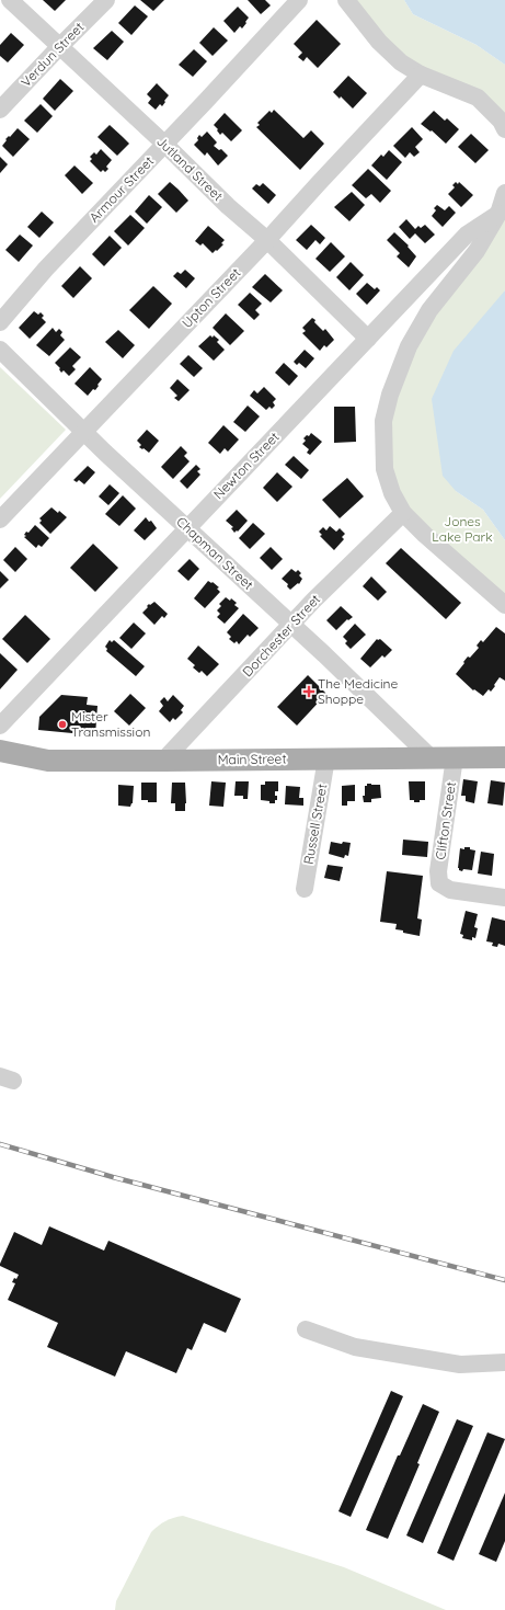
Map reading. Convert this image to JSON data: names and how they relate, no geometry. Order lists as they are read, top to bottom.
{
  "streets": {
    "main road": ["Main Street"],
    "street": [
      "Verdun Street",
      "Jutland Street",
      "Armour Street",
      "Upton Street",
      "Newton Street",
      "Chapman Street",
      "Dorchester Street",
      "Clifton Street",
      "Russell Street"
    ]
  },
  "crossings": [
    ["Verdun Street", "Jutland Street"],
    ["Jutland Street", "Armour Street"],
    ["Jutland Street", "Upton Street"],
    ["Jutland Street", "Newton Street"],
    ["Upton Street", "Chapman Street"],
    ["Newton Street", "Chapman Street"],
    ["Chapman Street", "Dorchester Street"],
    ["Chapman Street", "Main Street"],
    ["Dorchester Street", "Main Street"],
    ["Main Street", "Clifton Street"],
    ["Main Street", "Russell Street"]
  ],
  "parks": ["Jones Lake Park"],
  "places": {
    "health": ["The Medicine Shoppe"],
    "other": ["Mister Transmission"]
  }
}
